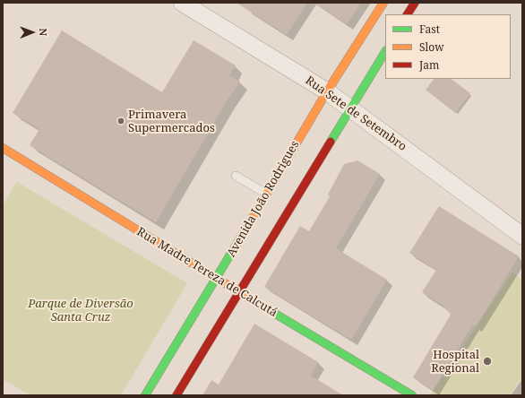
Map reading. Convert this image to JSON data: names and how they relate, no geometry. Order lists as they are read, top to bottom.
{
  "streets": {
    "street": ["Rua Sete de Setembro", "Avenida João Rodrigues", "Rua Madre Tereza de Calcutá"]
  },
  "crossings": [
    ["Rua Sete de Setembro", "Avenida João Rodrigues"],
    ["Avenida João Rodrigues", "Rua Madre Tereza de Calcutá"]
  ],
  "parks": ["Parque de Diversão Santa Cruz"],
  "places": ["Primavera Supermercados", "Hospital Regional"],
  "legend": ["Fast", "Slow", "Jam"],
  "north": "right"
}
